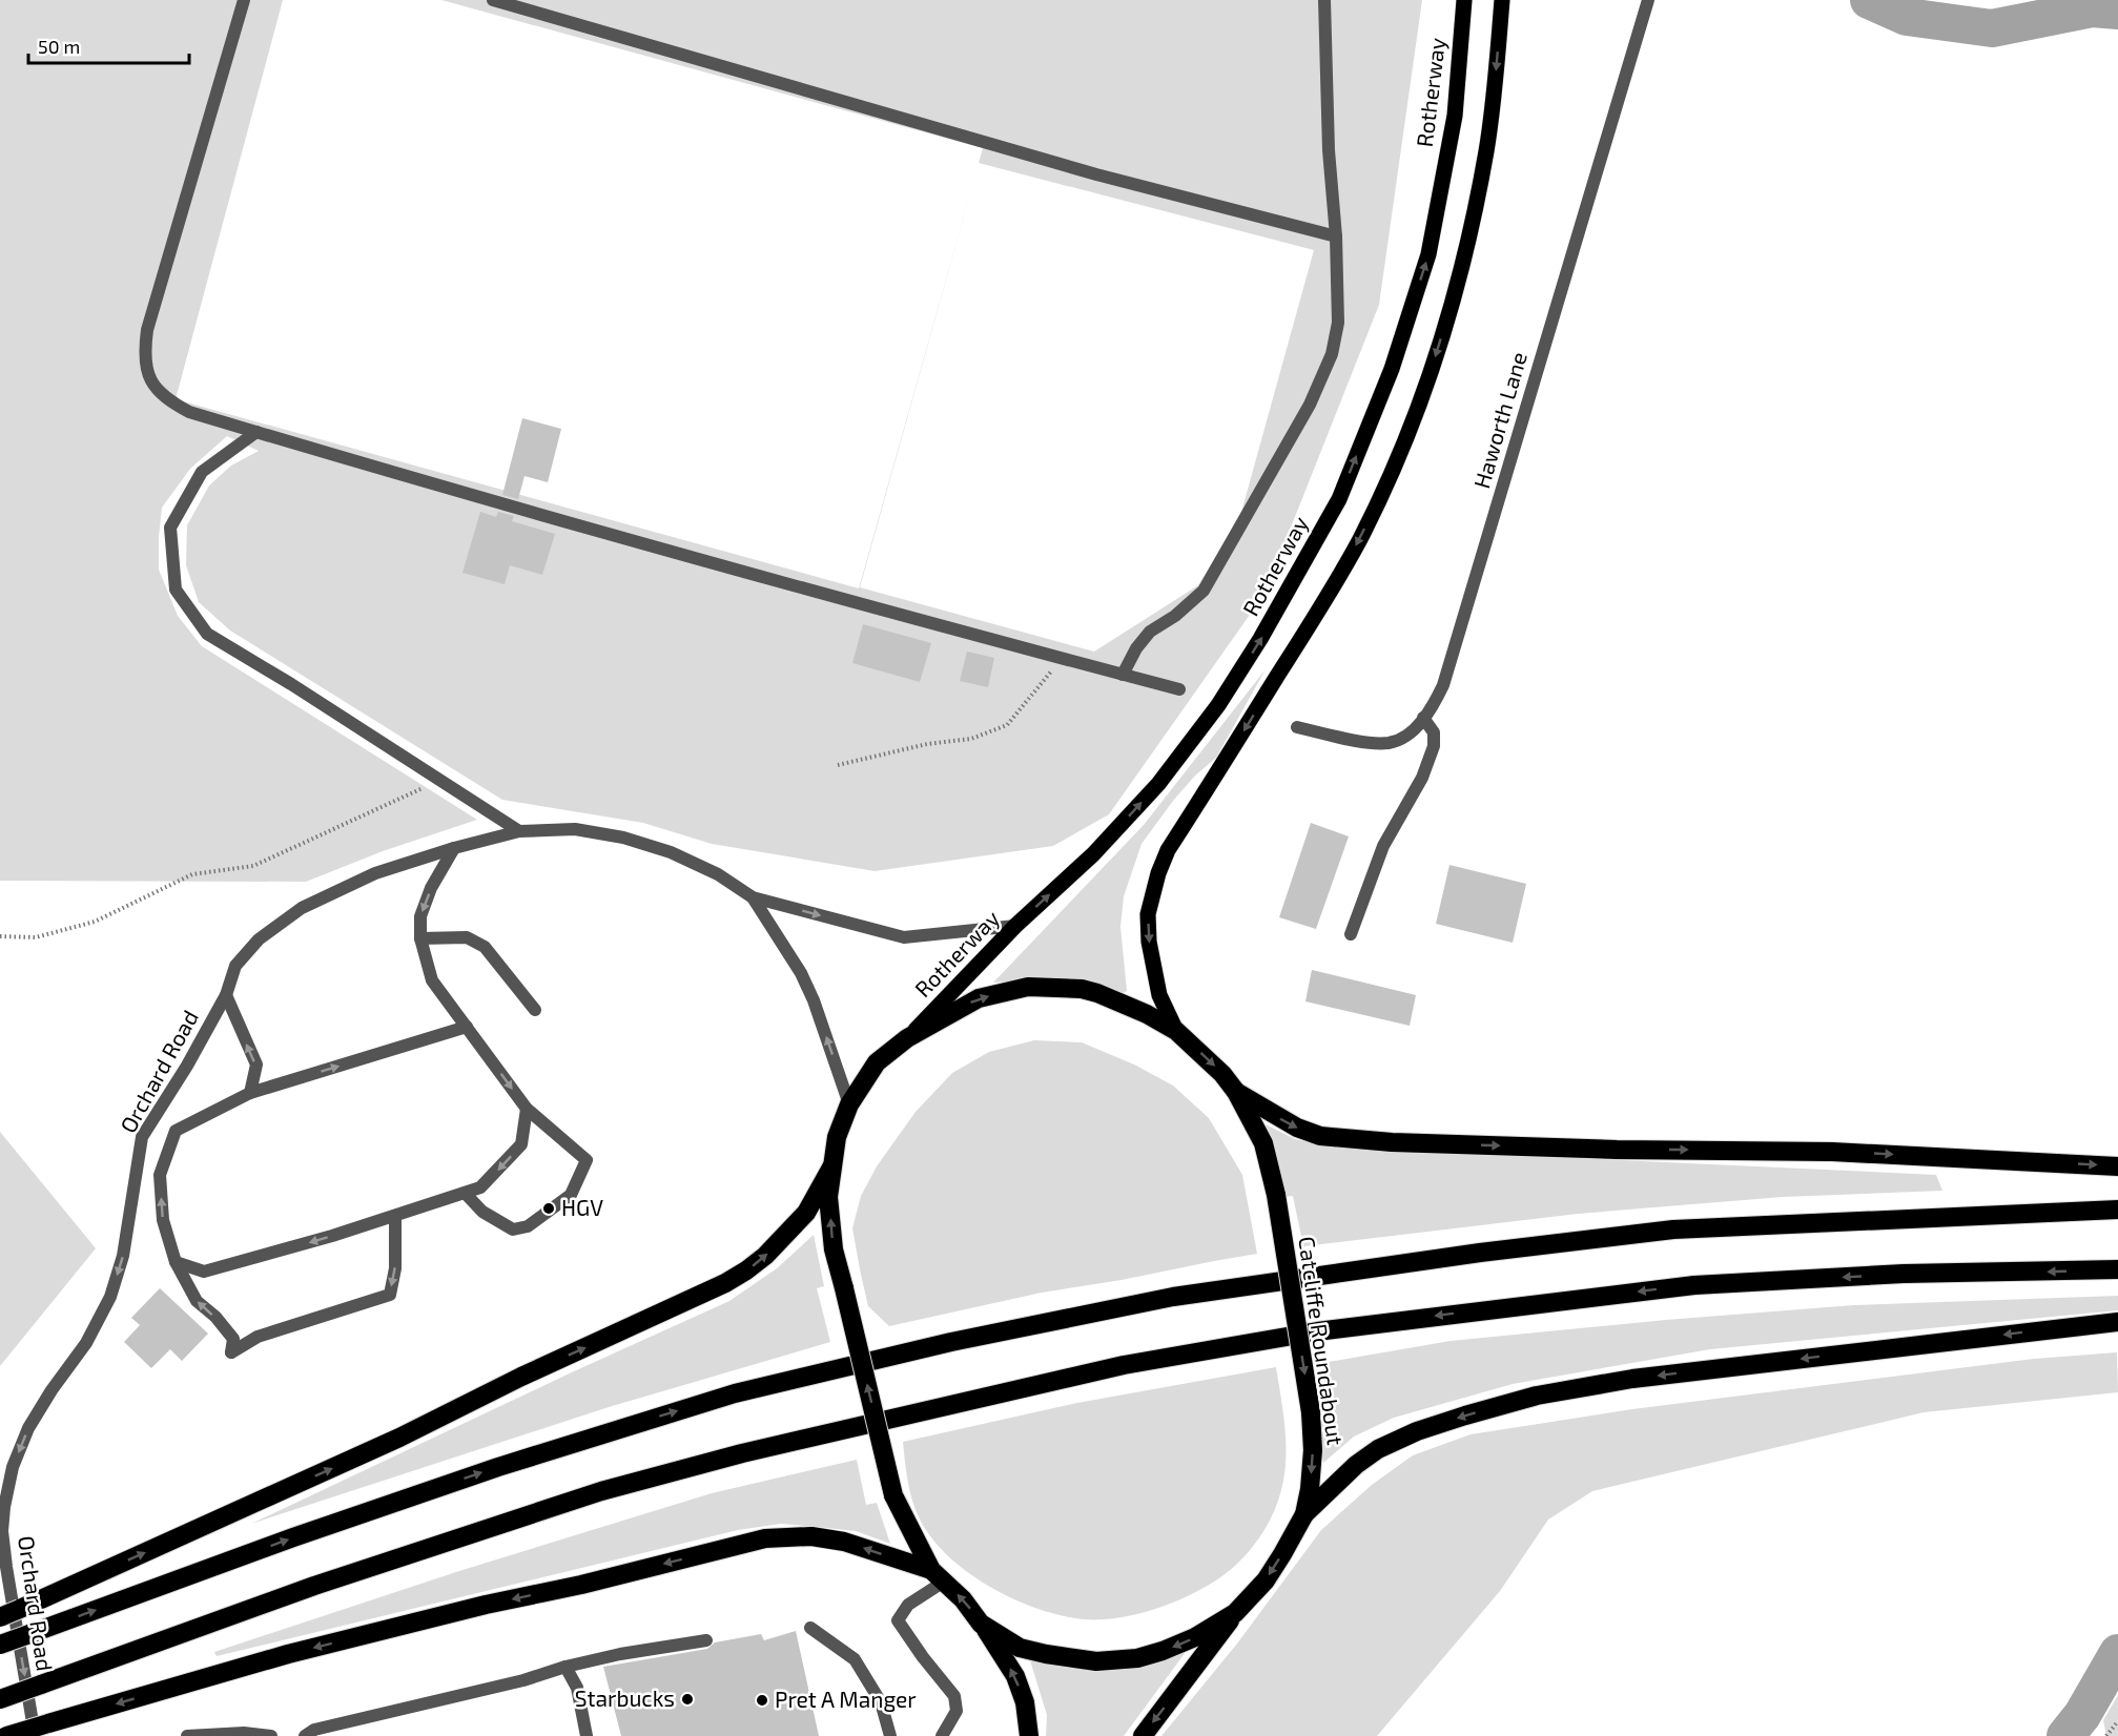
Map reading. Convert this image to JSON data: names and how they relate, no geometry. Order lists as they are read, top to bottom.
{
  "streets": {
    "highway": ["Catcliffe Roundabout"],
    "main road": ["Rotherway"],
    "lane": ["Haworth Lane", "Orchard Road"]
  },
  "crossings": [
    ["Rotherway", "Orchard Road"],
    ["Rotherway", "Catcliffe Roundabout"],
    ["Orchard Road", "Catcliffe Roundabout"]
  ],
  "places": ["HGV", "Starbucks", "Pret A Manger"],
  "scale_bar": "50 m"
}
